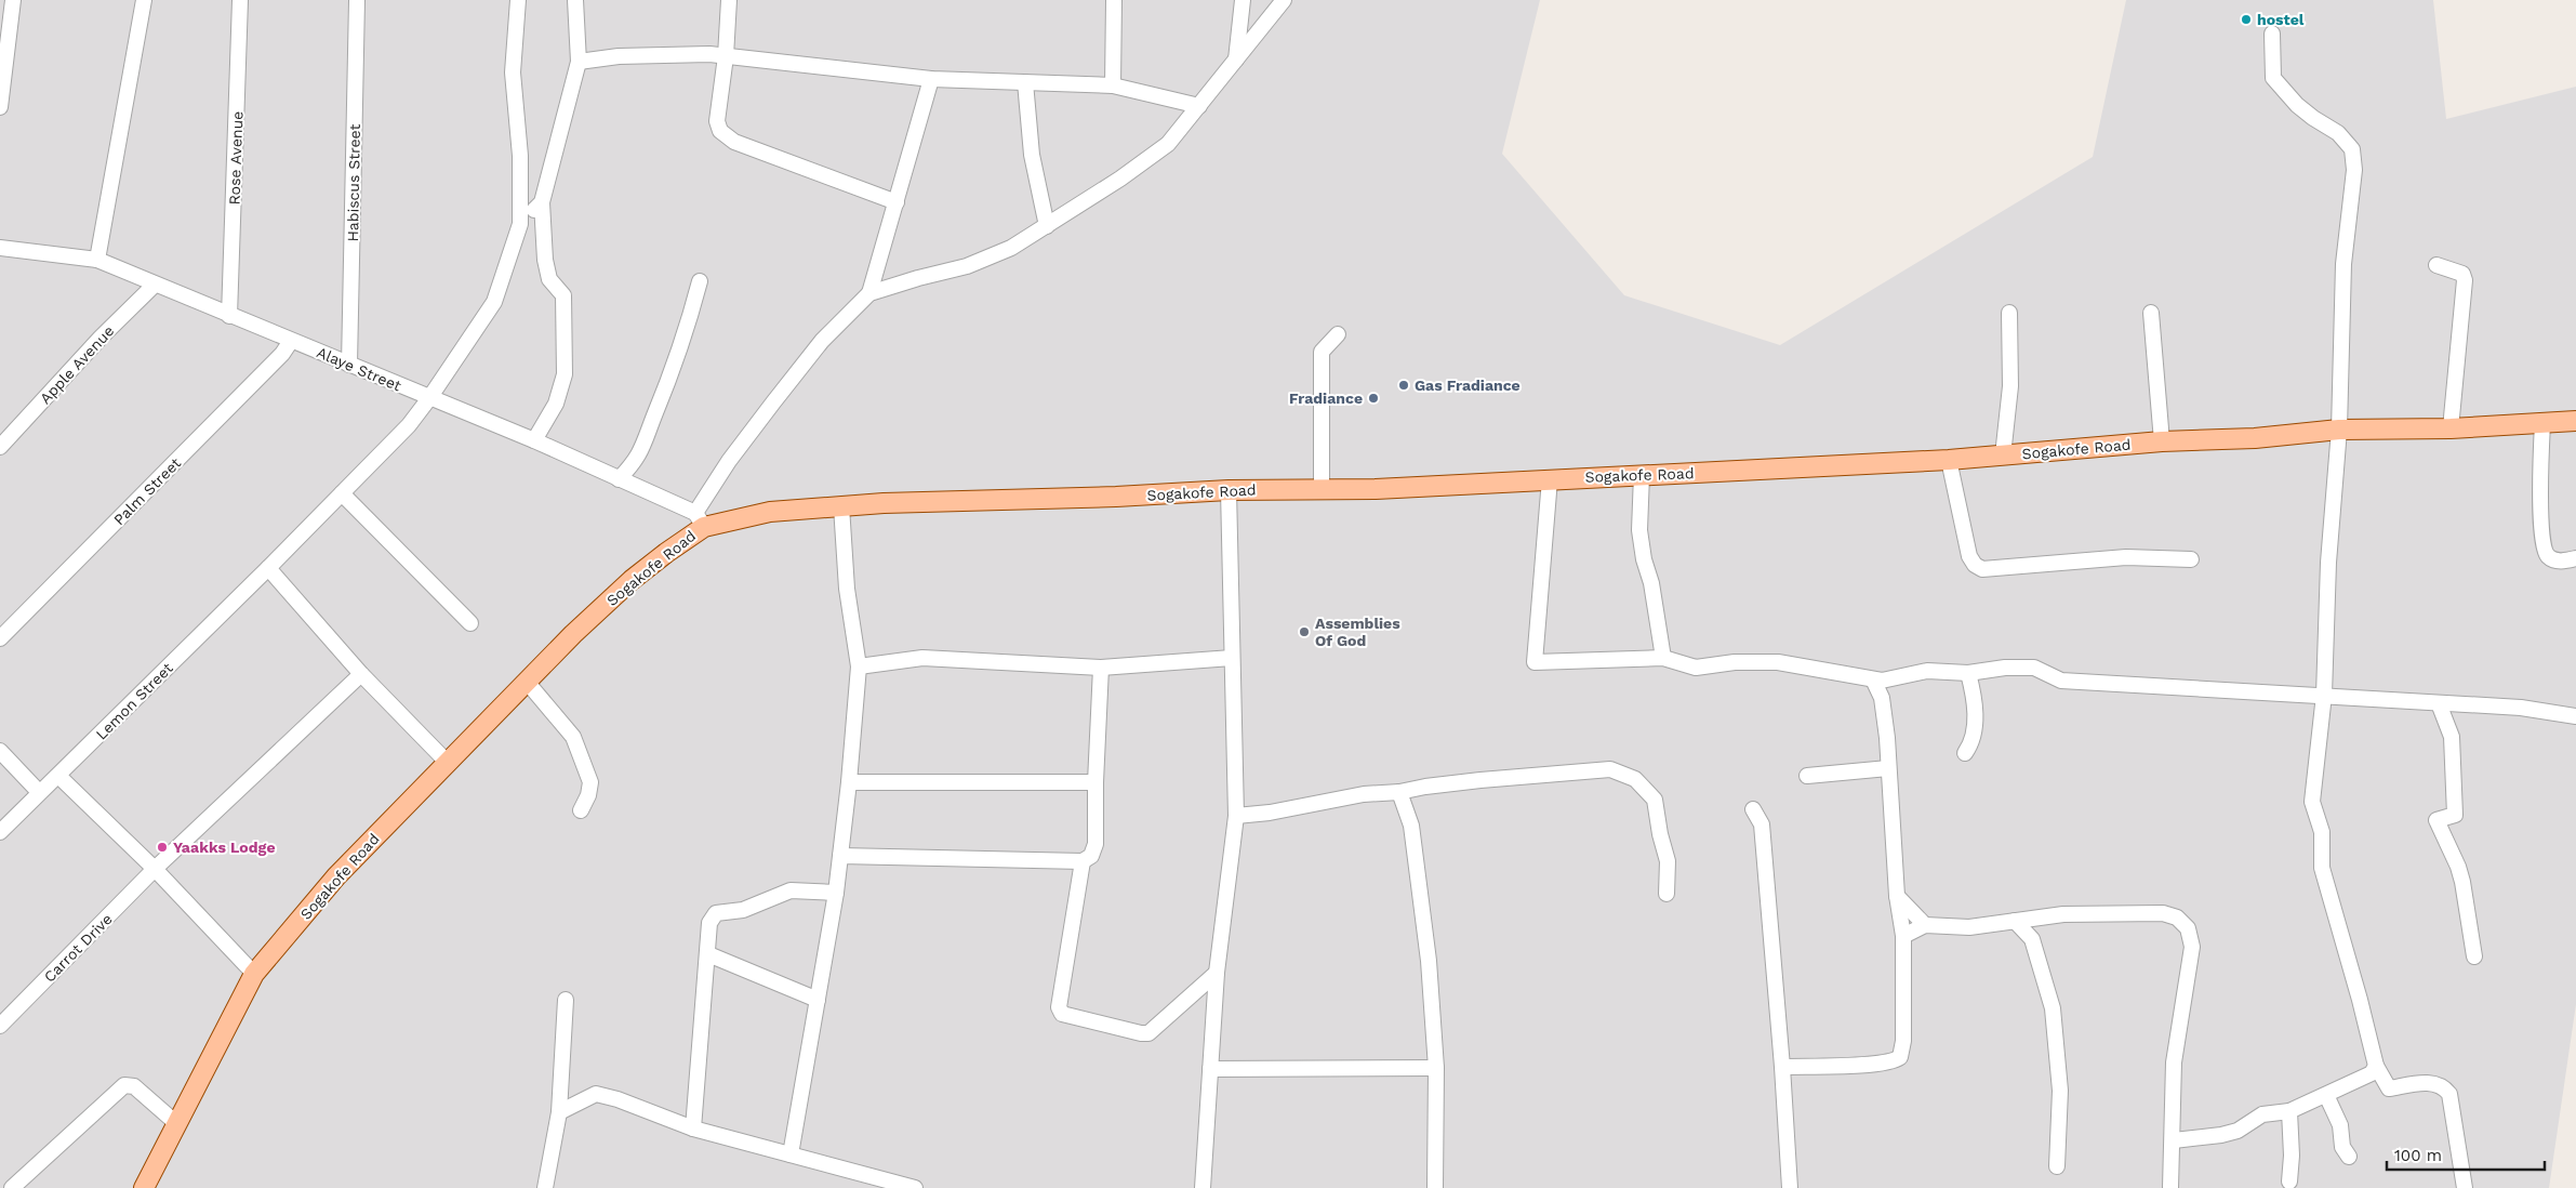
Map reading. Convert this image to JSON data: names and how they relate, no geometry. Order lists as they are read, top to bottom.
{
  "streets": {
    "main road": ["Sogakofe Road"],
    "street": [
      "Rose Avenue",
      "Habiscus Street",
      "Apple Avenue",
      "Alaye Street",
      "Palm Street",
      "Lemon Street",
      "Carrot Drive"
    ]
  },
  "crossings": [
    ["Rose Avenue", "Alaye Street"],
    ["Habiscus Street", "Alaye Street"],
    ["Apple Avenue", "Alaye Street"],
    ["Alaye Street", "Sogakofe Road"],
    ["Alaye Street", "Palm Street"],
    ["Alaye Street", "Lemon Street"]
  ],
  "places": [
    "hostel",
    "Gas Fradiance",
    "Fradiance",
    "Assemblies Of God",
    "Yaakks Lodge"
  ],
  "scale_bar": "100 m"
}
